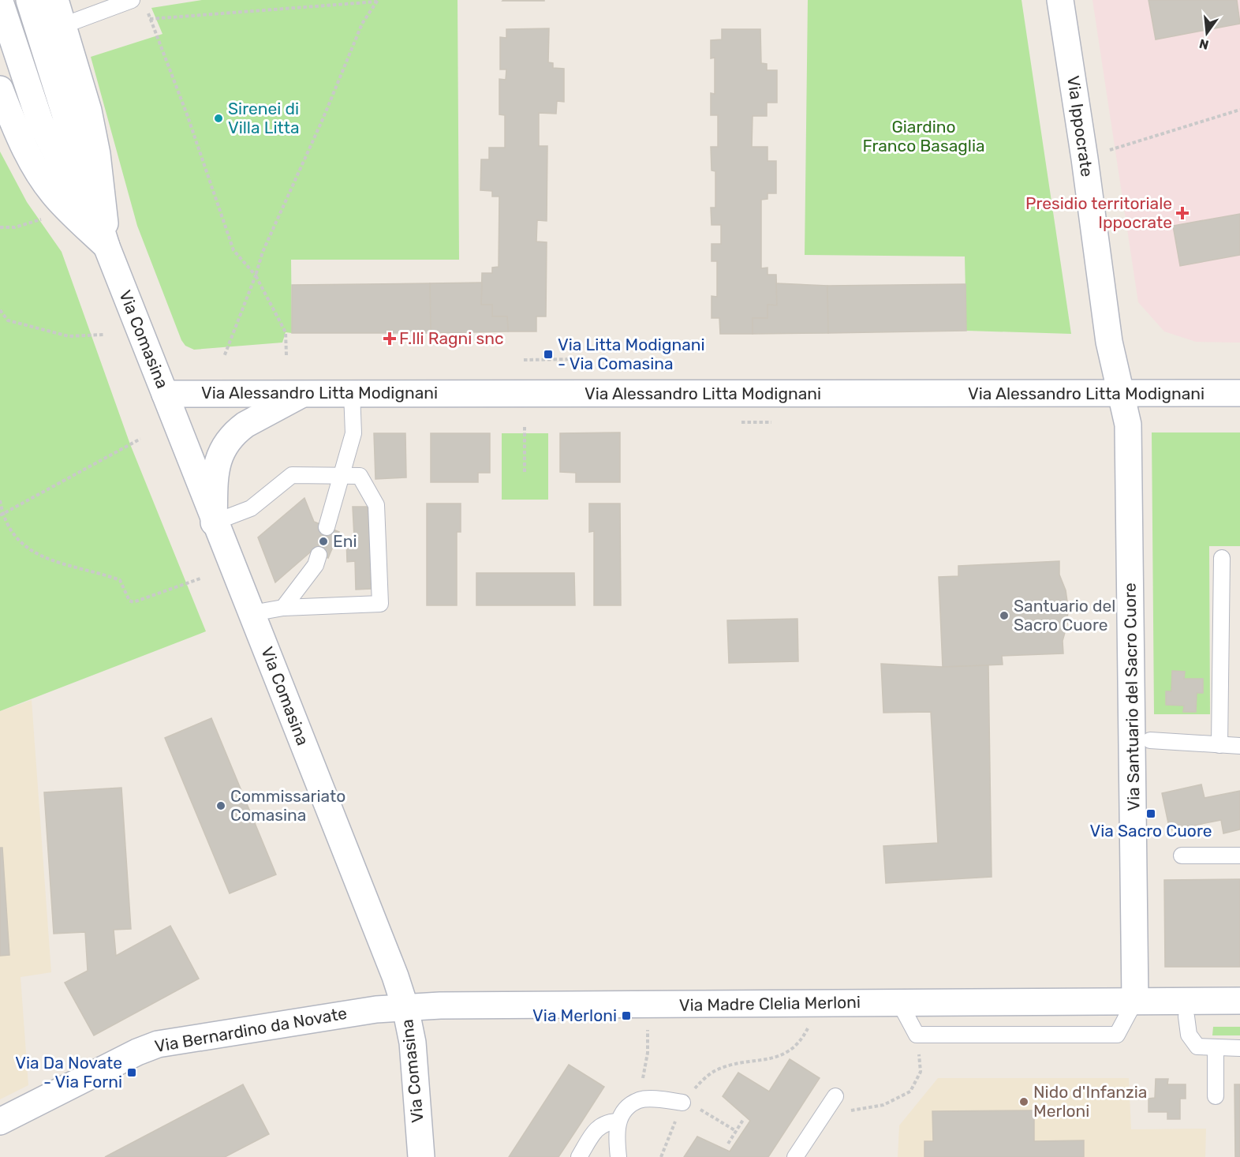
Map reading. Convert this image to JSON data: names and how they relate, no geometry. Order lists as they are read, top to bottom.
{
  "streets": {
    "street": [
      "Via Ippocrate",
      "Via Comasina",
      "Via Alessandro Litta Modignani",
      "Via Santuario del Sacro Cuore",
      "Via Madre Clelia Merloni",
      "Via Bernardino da Novate"
    ]
  },
  "crossings": [
    ["Via Ippocrate", "Via Alessandro Litta Modignani"],
    ["Via Ippocrate", "Via Santuario del Sacro Cuore"],
    ["Via Comasina", "Via Alessandro Litta Modignani"],
    ["Via Comasina", "Via Madre Clelia Merloni"],
    ["Via Comasina", "Via Bernardino da Novate"],
    ["Via Alessandro Litta Modignani", "Via Santuario del Sacro Cuore"],
    ["Via Santuario del Sacro Cuore", "Via Madre Clelia Merloni"],
    ["Via Madre Clelia Merloni", "Via Bernardino da Novate"]
  ],
  "parks": ["Giardino Franco Basaglia"],
  "places": {
    "other": [
      "Sirenei di Villa Litta",
      "Eni",
      "Santuario del Sacro Cuore",
      "Commissariato Comasina",
      "Nido d'Infanzia Merloni"
    ],
    "health": ["Presidio territoriale Ippocrate", "F.lli Ragni snc"],
    "transit": [
      "Via Litta Modignani - Via Comasina",
      "Via Sacro Cuore",
      "Via Merloni",
      "Via Da Novate - Via Forni"
    ]
  },
  "north": "bottom"
}
